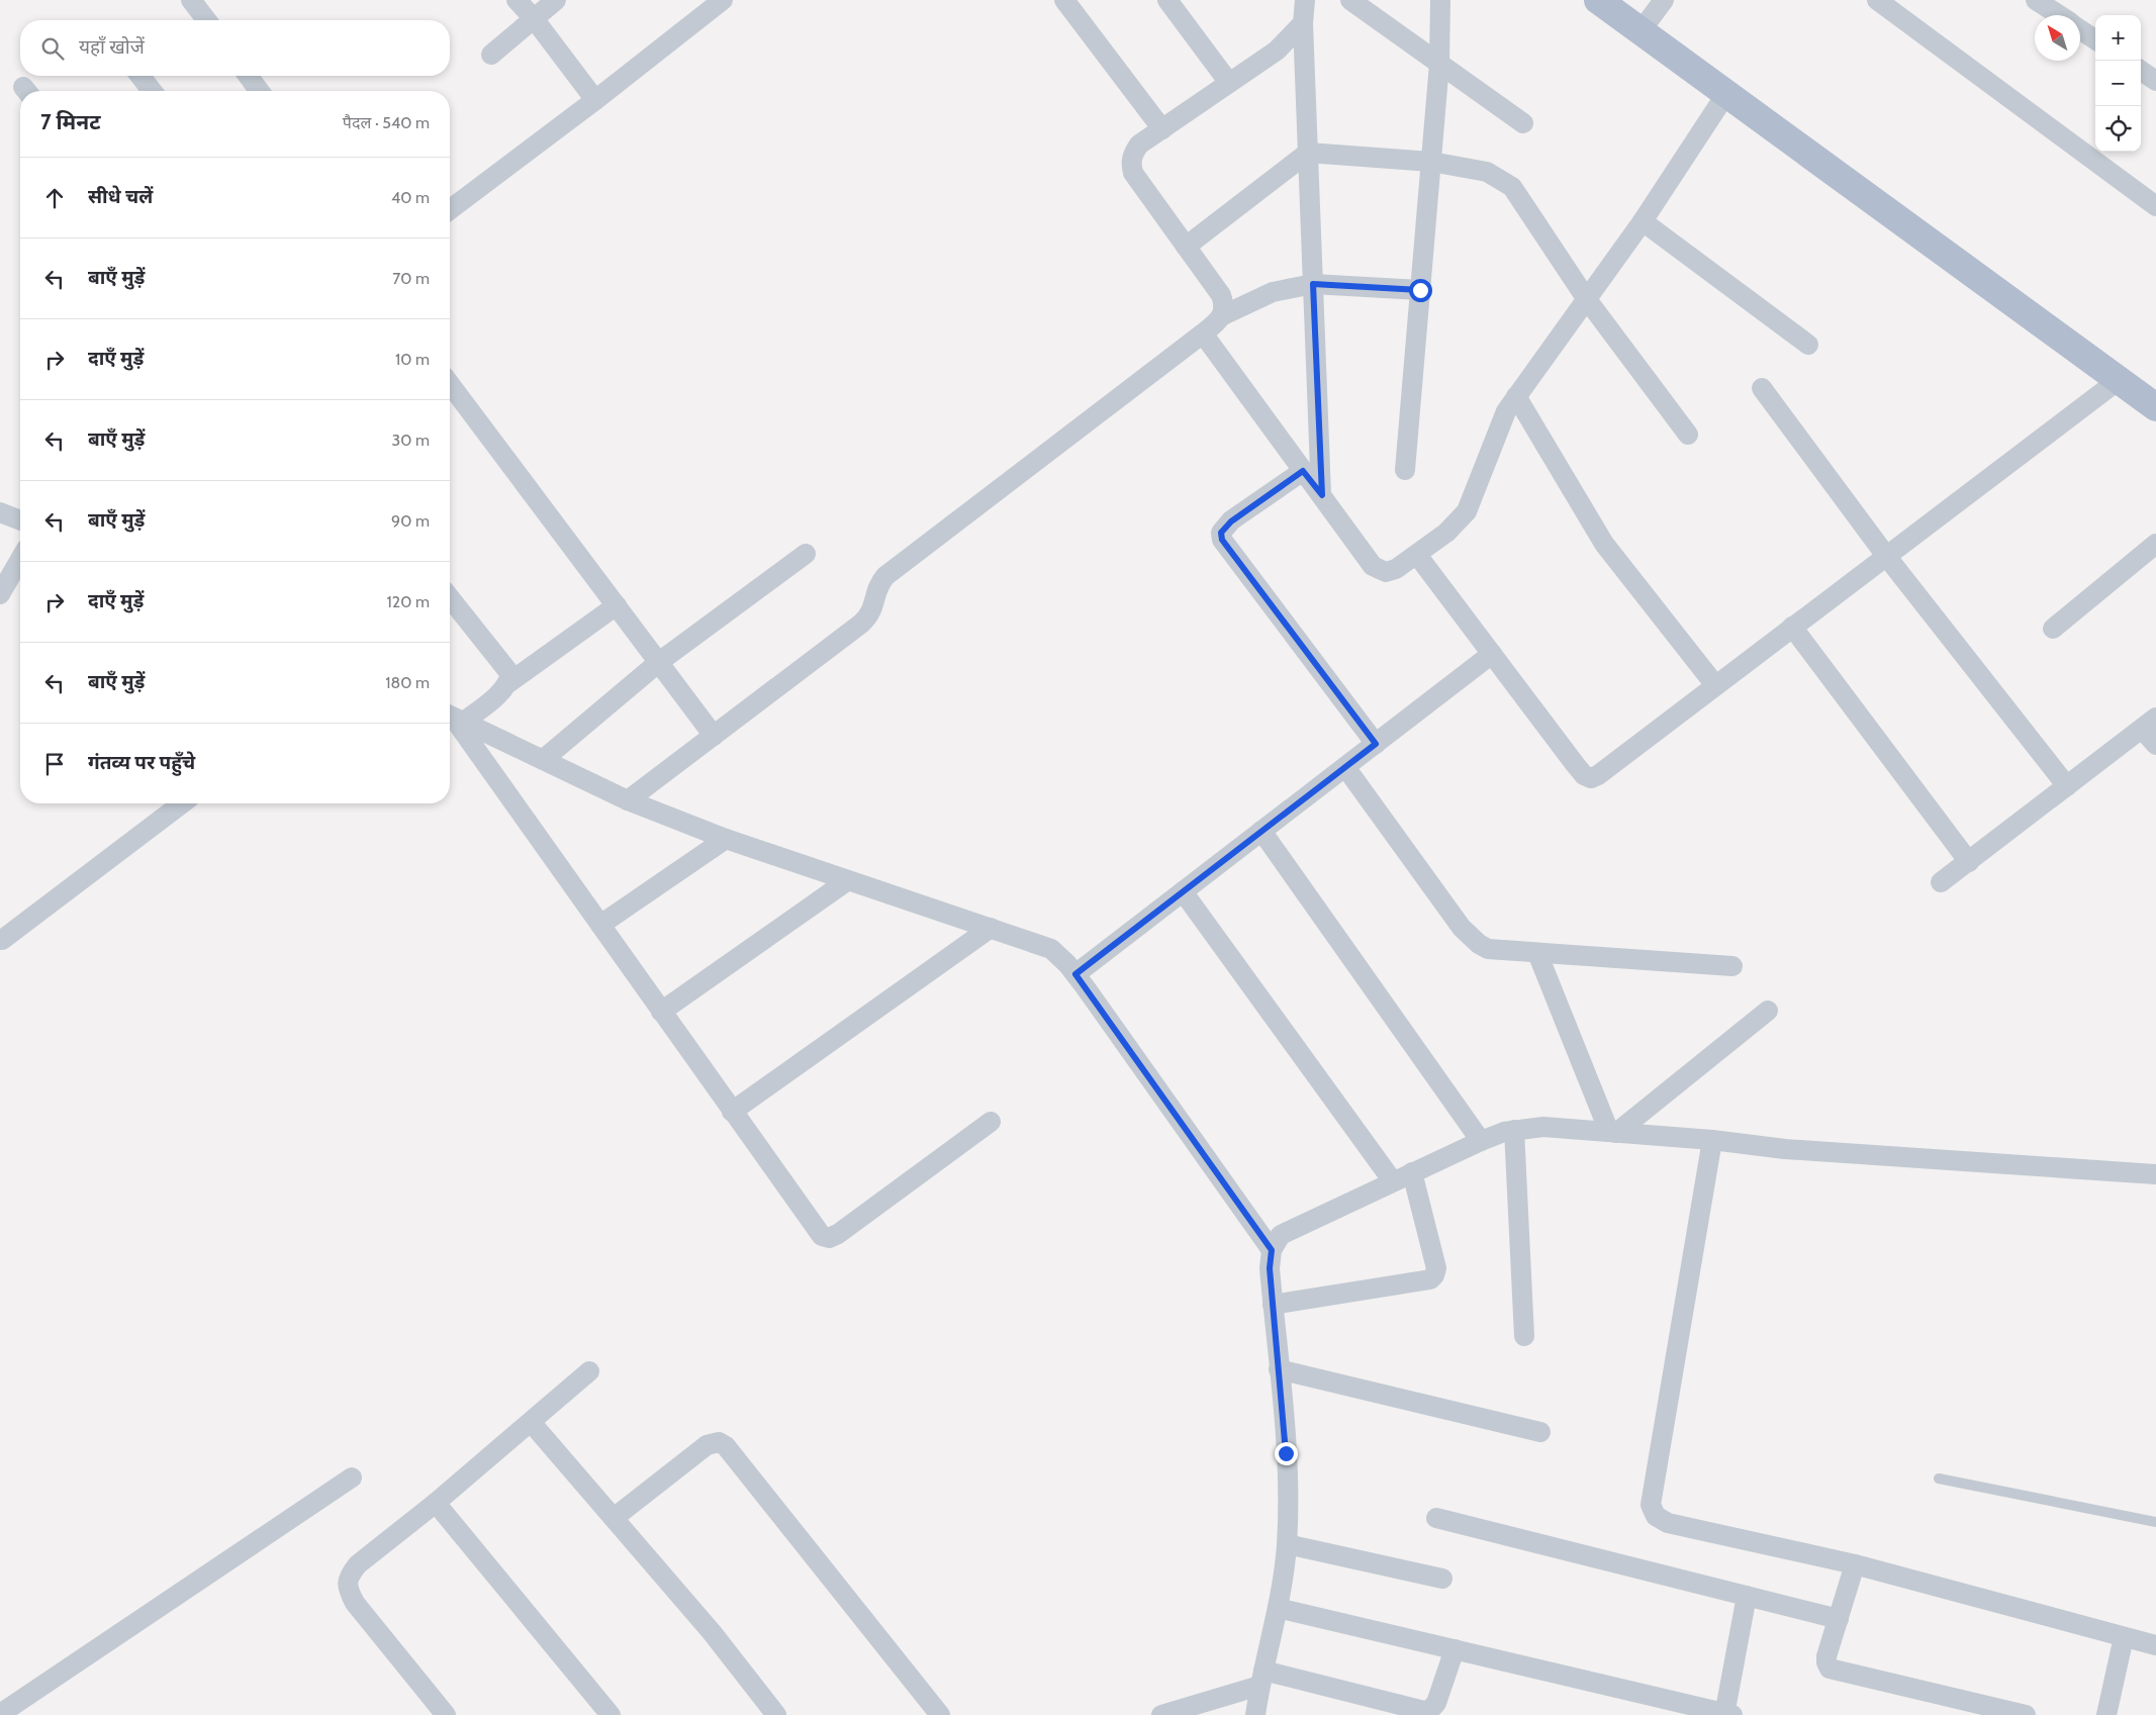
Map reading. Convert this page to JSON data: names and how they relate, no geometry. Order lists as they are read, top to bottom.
{
  "north": "top left",
  "page": {
    "map_buttons": ["+", "−"],
    "search": "यहाँ खोजें",
    "heading": ["7 मिनट", "पैदल · 540 m"],
    "list": [
      ["सीधे चलें", "40 m"],
      ["बाएँ मुड़ें", "70 m"],
      ["दाएँ मुड़ें", "10 m"],
      ["बाएँ मुड़ें", "30 m"],
      ["बाएँ मुड़ें", "90 m"],
      ["दाएँ मुड़ें", "120 m"],
      ["बाएँ मुड़ें", "180 m"],
      "गंतव्य पर पहुँचे"
    ]
  }
}
